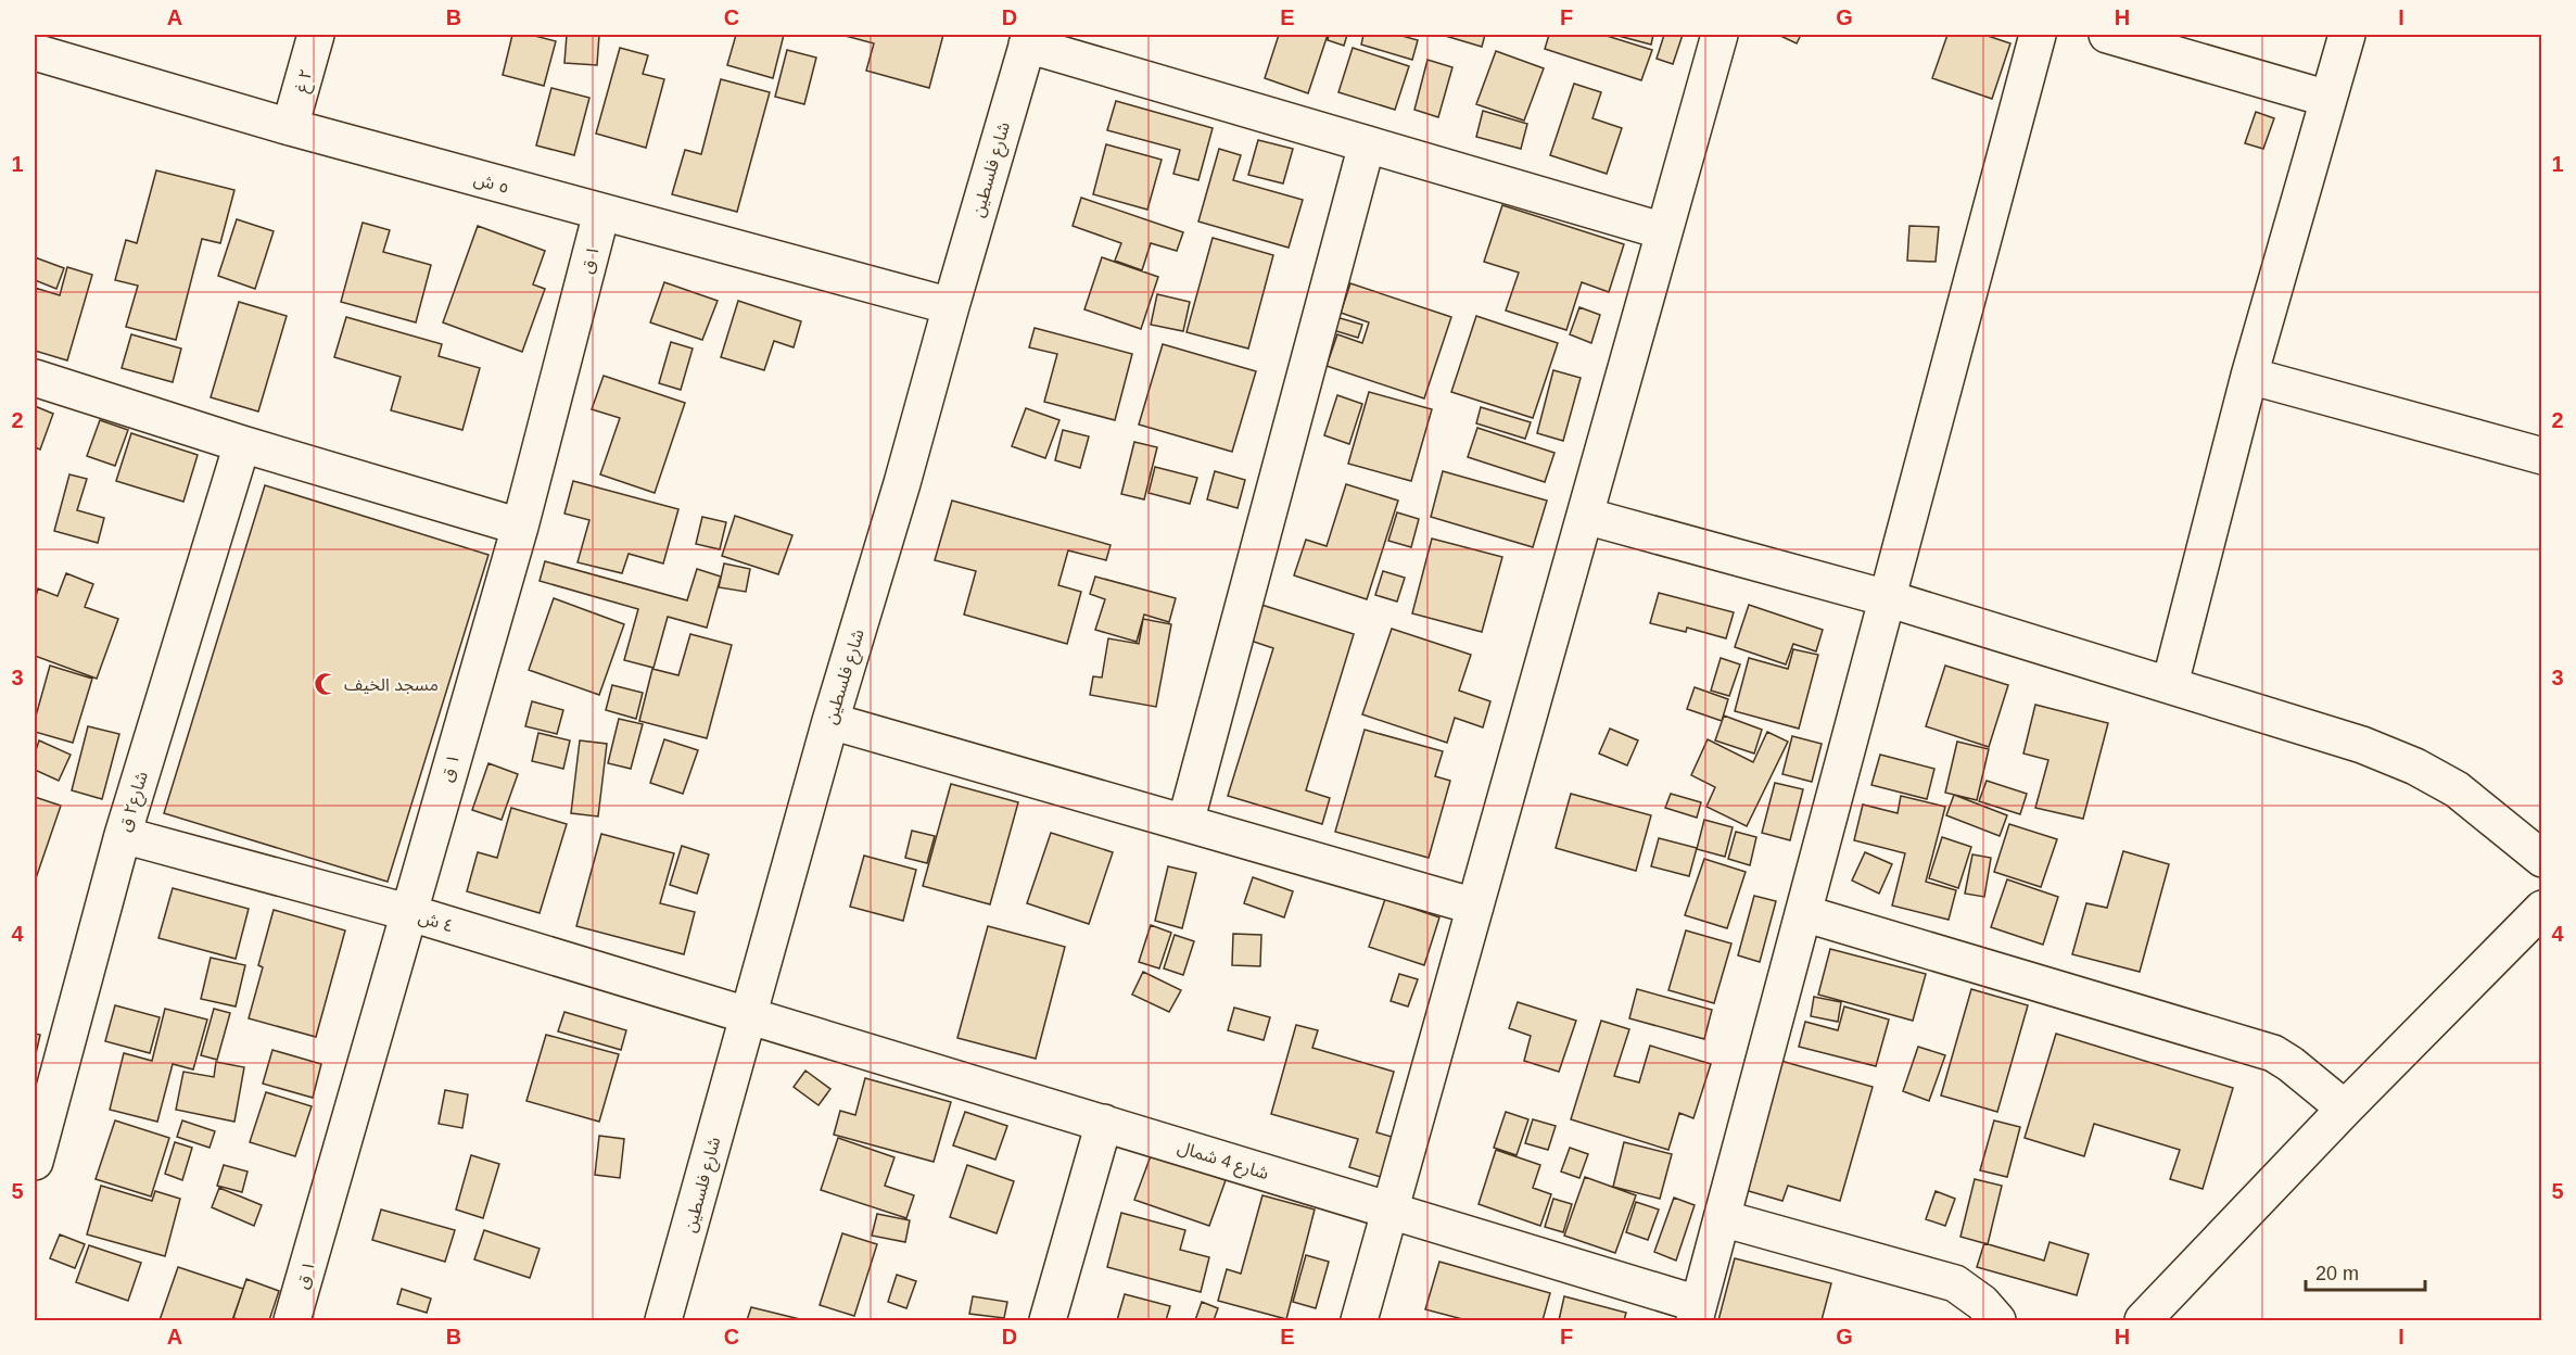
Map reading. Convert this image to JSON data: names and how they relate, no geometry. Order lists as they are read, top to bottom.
{
  "streets": {
    "street": [
      "٢ غ",
      "شارع فلسطين",
      "٥ ش",
      "١ ق",
      "شارع٢ ق",
      "٤ ش",
      "شارع 4 شمال"
    ]
  },
  "crossings": [
    ["٢ غ", "٥ ش"],
    ["شارع فلسطين", "٥ ش"],
    ["شارع فلسطين", "٤ ش"],
    ["شارع فلسطين", "شارع 4 شمال"],
    ["٥ ش", "١ ق"],
    ["١ ق", "٤ ش"],
    ["شارع٢ ق", "٤ ش"],
    ["٤ ش", "شارع 4 شمال"]
  ],
  "places": {
    "mosque": ["مسجد الخيف"]
  },
  "scale_bar": "20 m",
  "grid": {
    "columns": [
      "A",
      "B",
      "C",
      "D",
      "E",
      "F",
      "G",
      "H",
      "I"
    ],
    "rows": [
      "1",
      "2",
      "3",
      "4",
      "5"
    ]
  }
}
